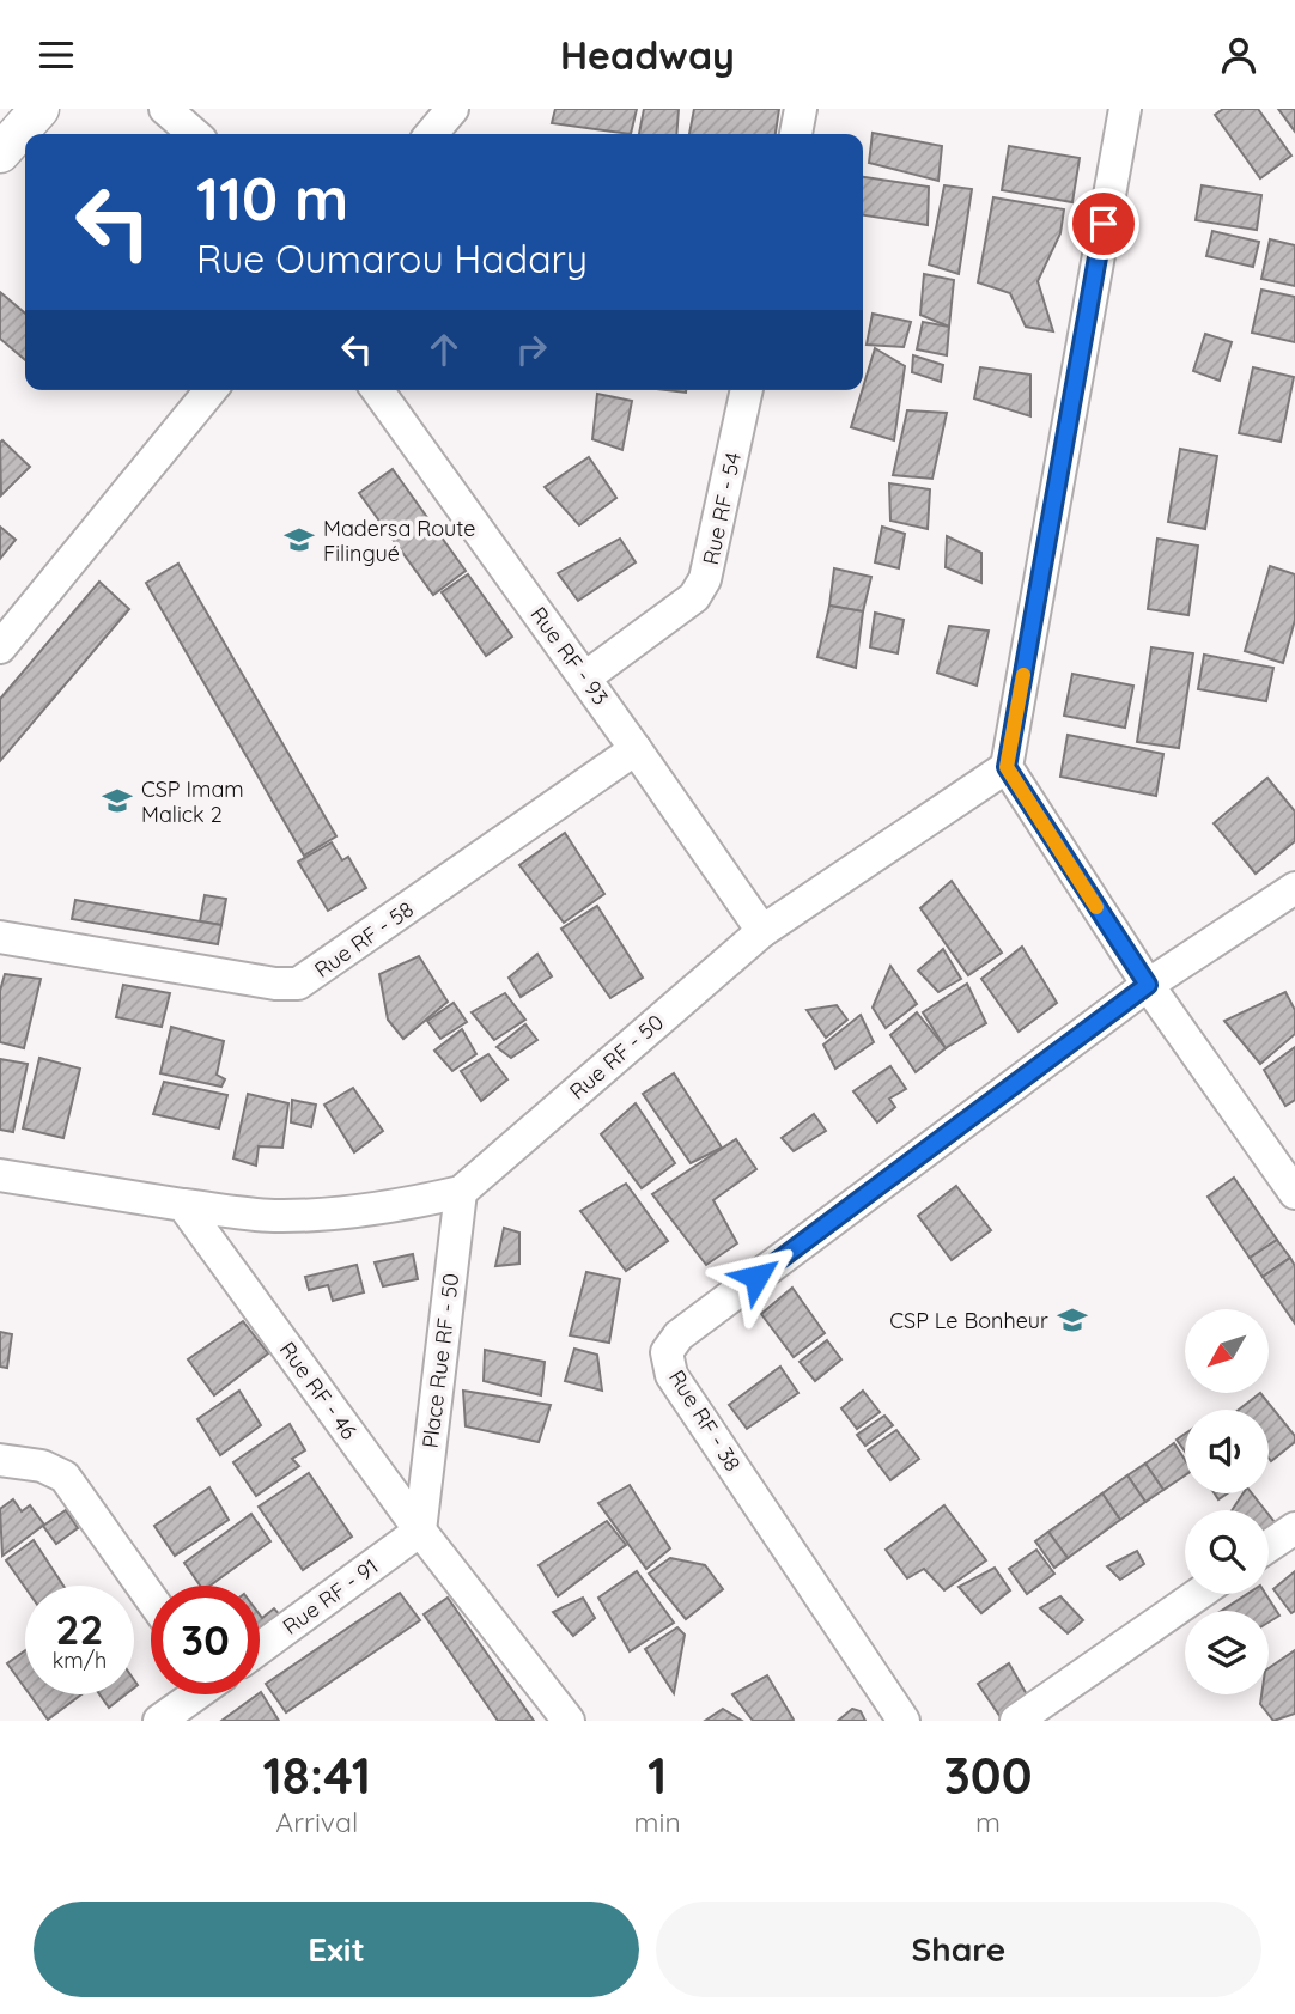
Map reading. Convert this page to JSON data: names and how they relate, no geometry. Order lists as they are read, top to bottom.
{
  "streets": {
    "street": [
      "Rue RF - 54",
      "Rue RF - 93",
      "Rue RF - 58",
      "Rue RF - 50",
      "Place Rue RF - 50",
      "Rue RF - 46",
      "Rue RF - 38",
      "Rue RF - 91"
    ]
  },
  "crossings": [
    ["Rue RF - 54", "Rue RF - 93"],
    ["Rue RF - 93", "Rue RF - 58"],
    ["Rue RF - 93", "Rue RF - 50"],
    ["Rue RF - 50", "Place Rue RF - 50"],
    ["Rue RF - 50", "Rue RF - 46"],
    ["Place Rue RF - 50", "Rue RF - 46"],
    ["Place Rue RF - 50", "Rue RF - 91"],
    ["Rue RF - 46", "Rue RF - 91"]
  ],
  "places": {
    "school or university": ["Madersa Route Filingué", "CSP Imam Malick 2", "CSP Le Bonheur"]
  },
  "north": "bottom left",
  "page": {
    "header": "Headway",
    "turn": ["110 m", "Rue Oumarou Hadary"],
    "speed": "22 km/h",
    "limit": "30",
    "eta": [
      "18:41",
      "Arrival",
      "1",
      "min",
      "300",
      "m"
    ],
    "buttons": ["Exit", "Share"]
  }
}
